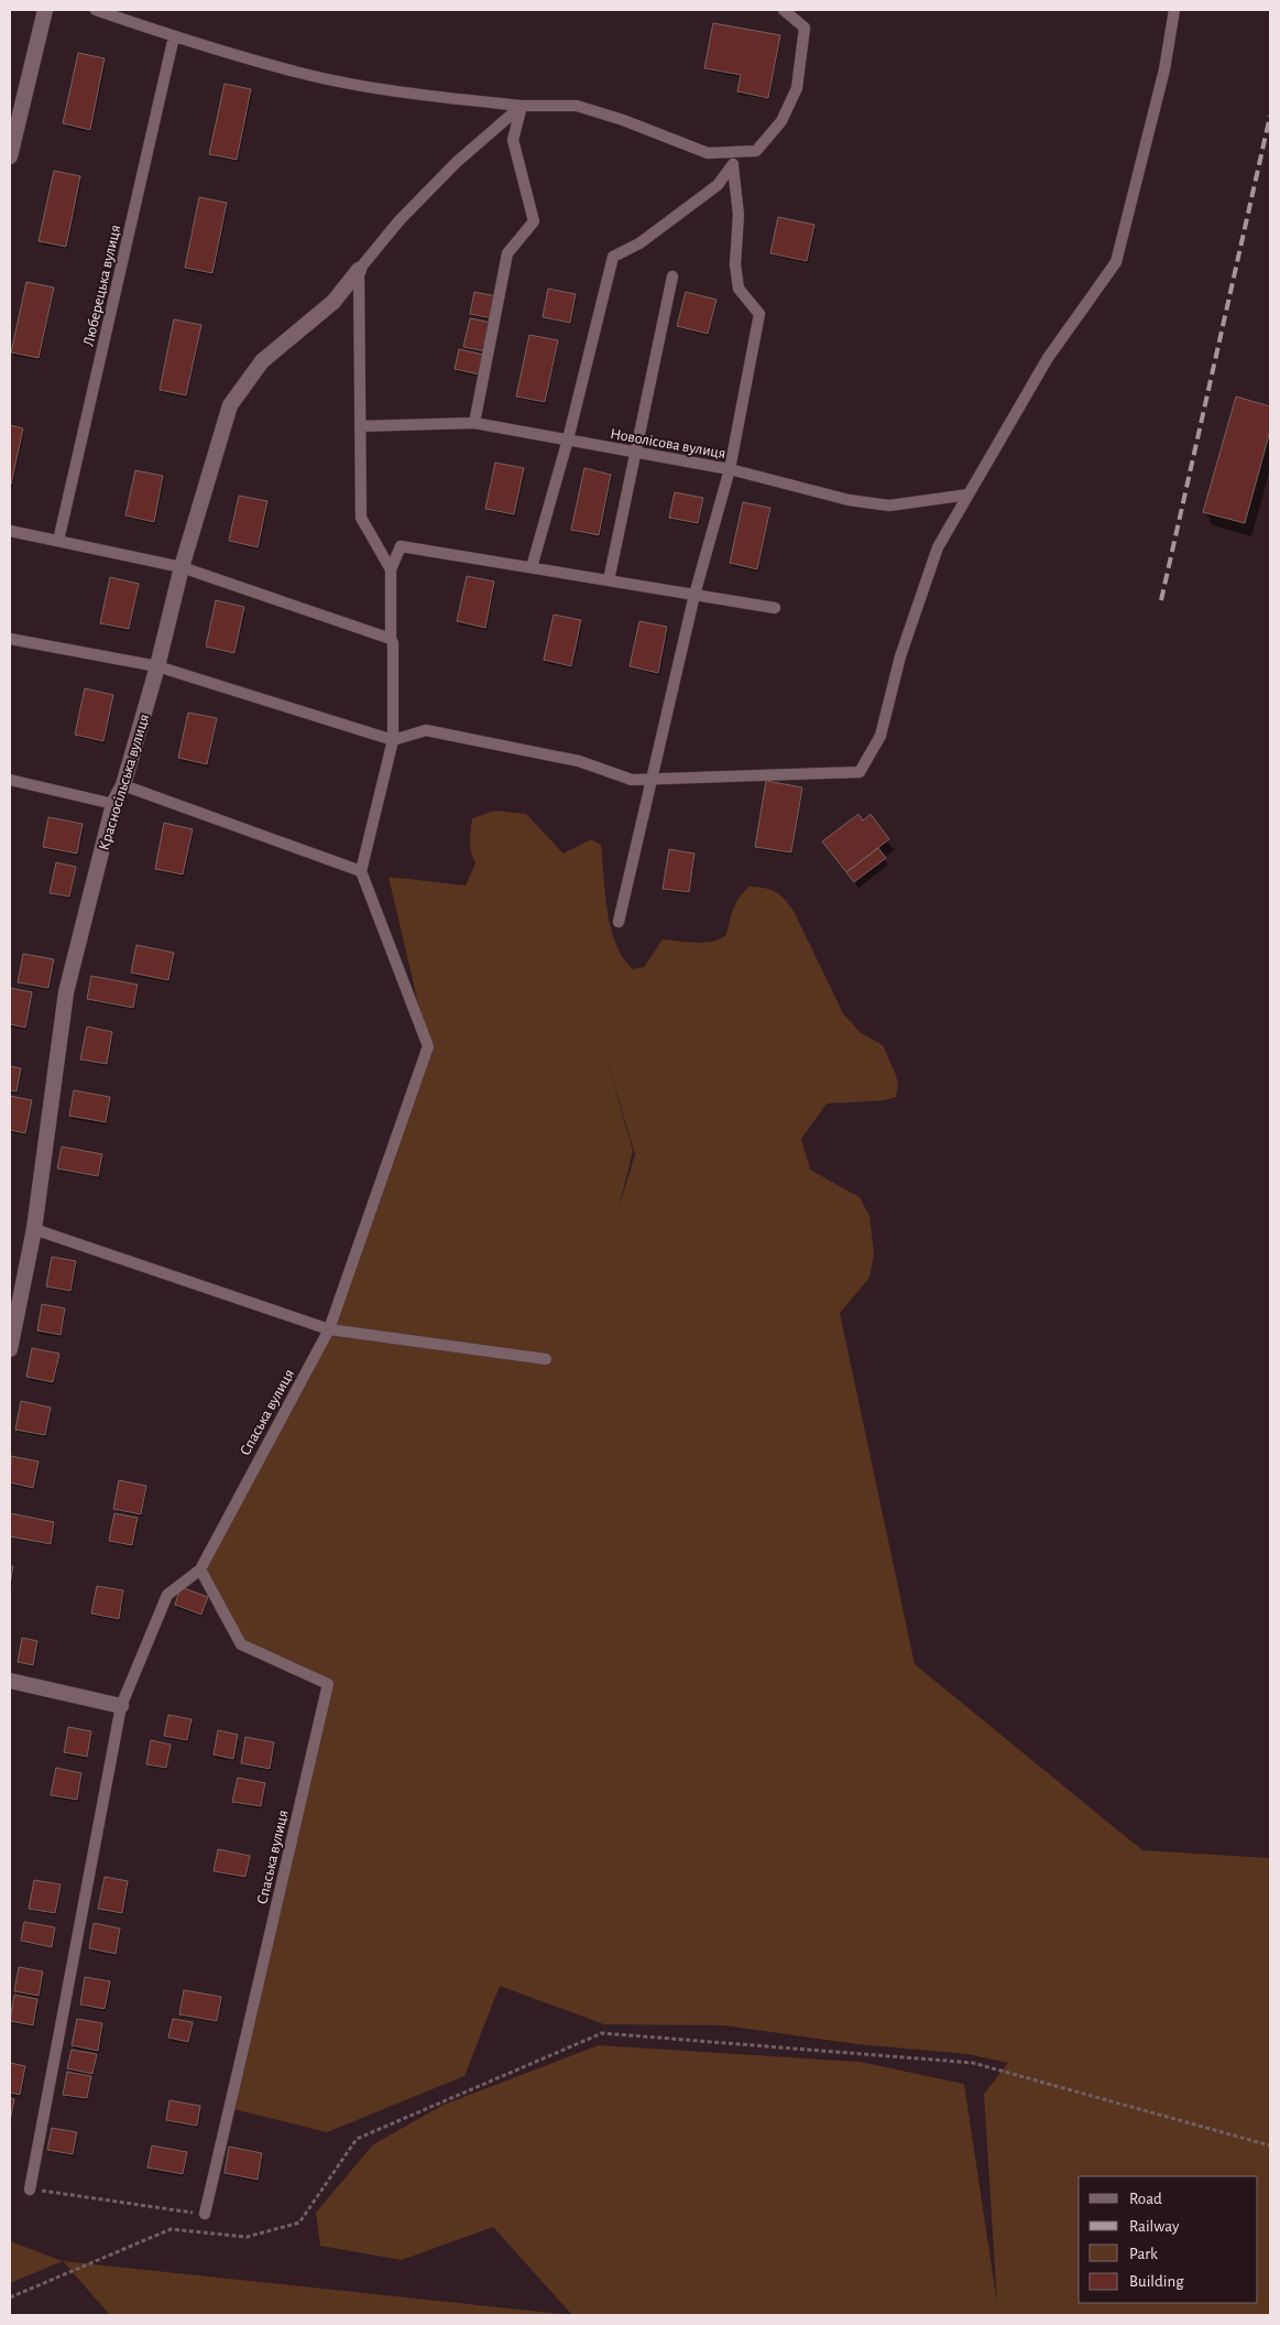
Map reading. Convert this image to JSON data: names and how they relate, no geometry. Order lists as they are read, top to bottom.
{
  "streets": {
    "street": ["Красносільська вулиця"],
    "lane": ["Люберецька вулиця", "Новолісова вулиця", "Спаська вулиця"]
  },
  "legend": [
    "Road",
    "Railway",
    "Park",
    "Building"
  ]
}
